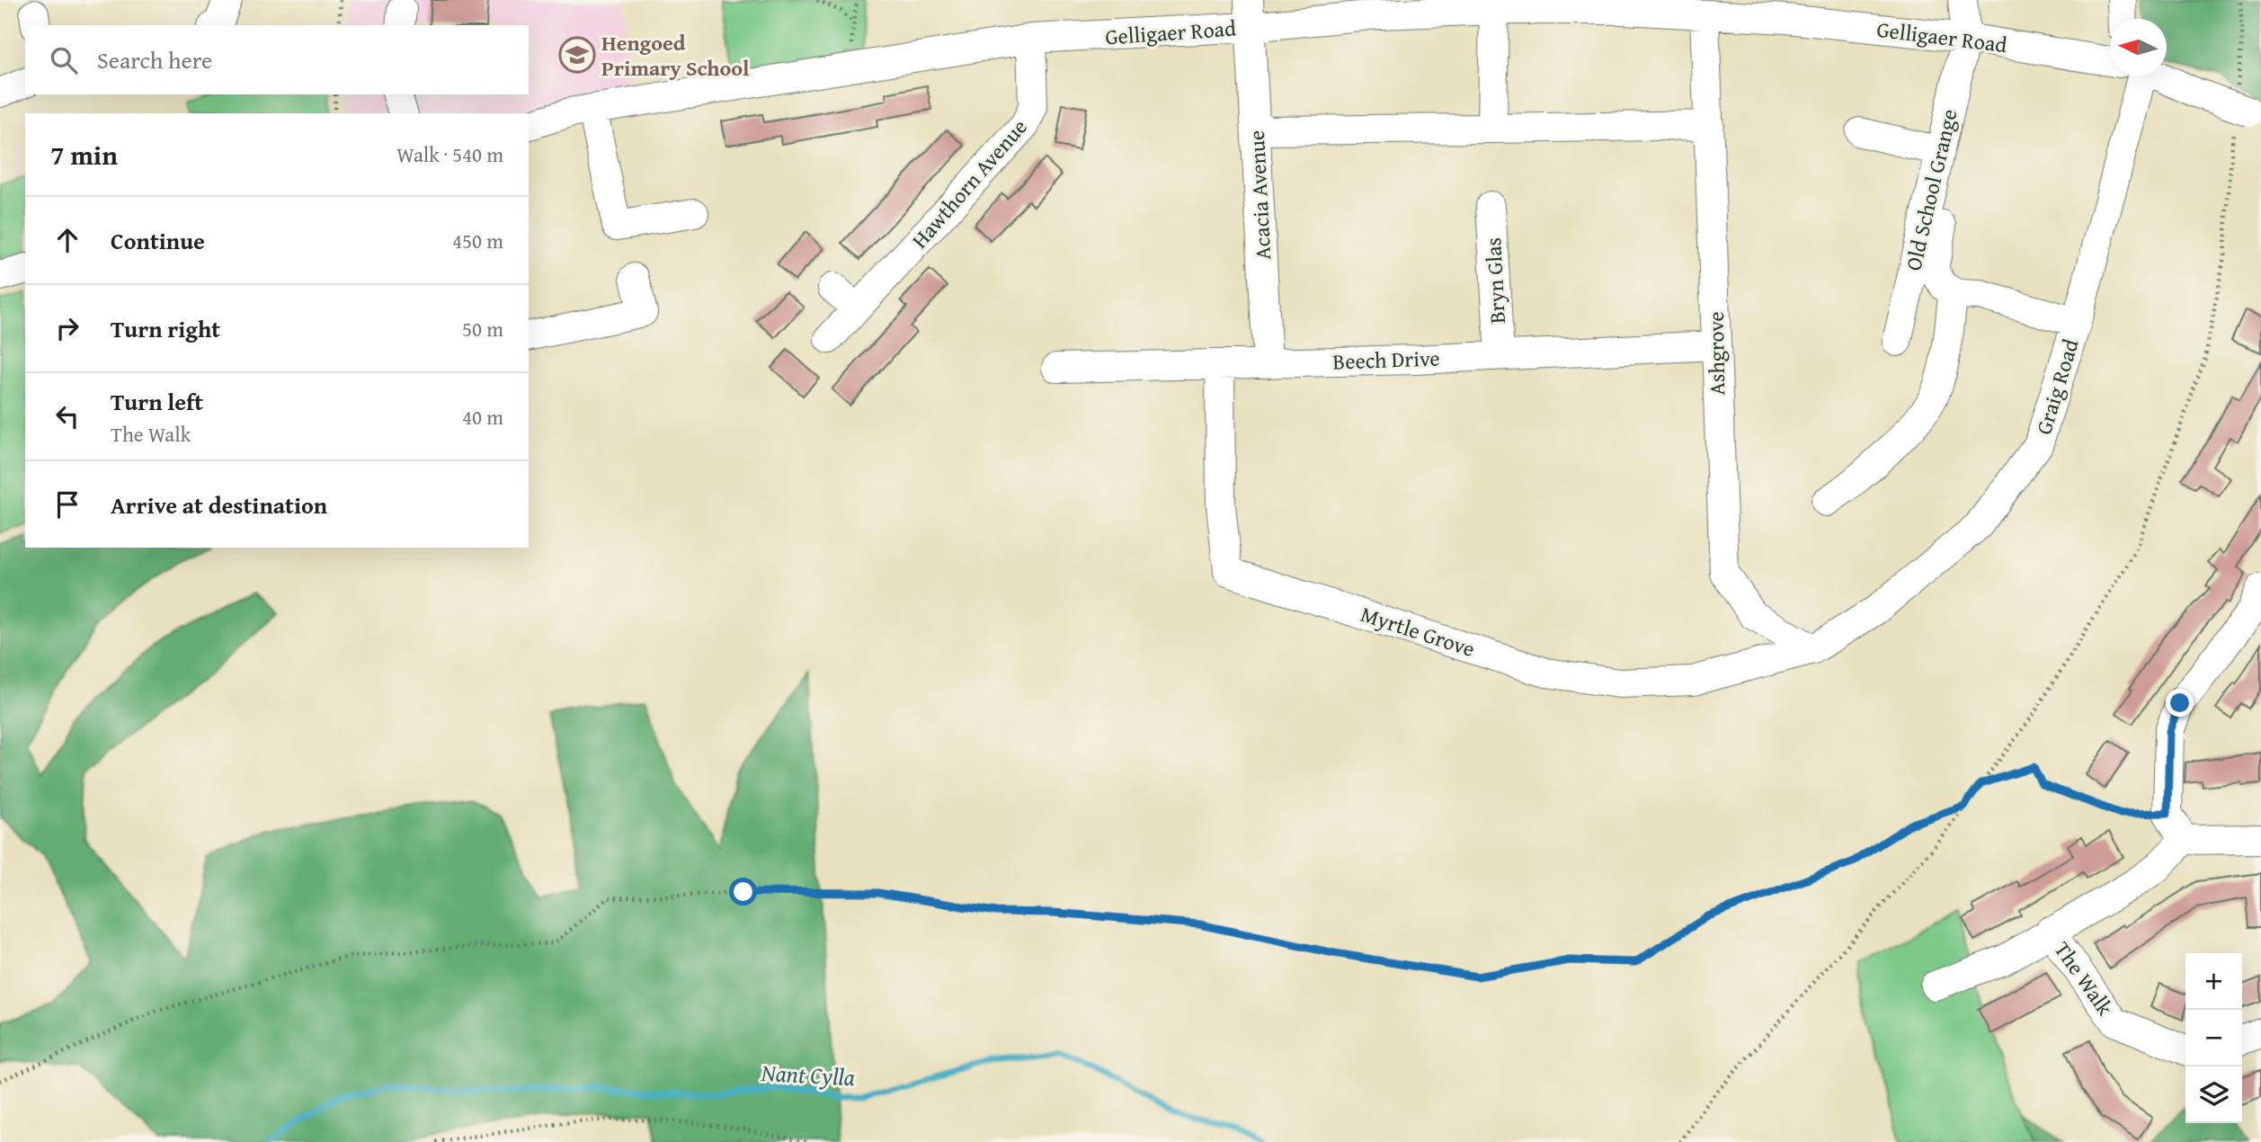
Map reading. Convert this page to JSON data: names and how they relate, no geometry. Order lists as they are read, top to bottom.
{
  "streets": {
    "street": [
      "Gelligaer Road",
      "Hawthorn Avenue",
      "Old School Grange",
      "Acacia Avenue",
      "Bryn Glas",
      "Ashgrove",
      "Beech Drive",
      "Graig Road",
      "Myrtle Grove",
      "The Walk"
    ]
  },
  "crossings": [
    ["Gelligaer Road", "Hawthorn Avenue"],
    ["Gelligaer Road", "Old School Grange"],
    ["Gelligaer Road", "Acacia Avenue"],
    ["Gelligaer Road", "Ashgrove"],
    ["Acacia Avenue", "Beech Drive"],
    ["Bryn Glas", "Beech Drive"],
    ["Ashgrove", "Beech Drive"],
    ["Ashgrove", "Graig Road"],
    ["Ashgrove", "Myrtle Grove"],
    ["Beech Drive", "Myrtle Grove"],
    ["Graig Road", "Myrtle Grove"]
  ],
  "water": ["Nant Cylla"],
  "places": {
    "school or university": ["Hengoed Primary School"]
  },
  "north": "left",
  "page": {
    "search": "Search here",
    "heading": ["7 min", "Walk · 540 m"],
    "list": [
      ["Continue", "450 m"],
      ["Turn right", "50 m"],
      ["Turn left", "The Walk", "40 m"],
      "Arrive at destination"
    ],
    "map_buttons": ["+", "−"]
  }
}
